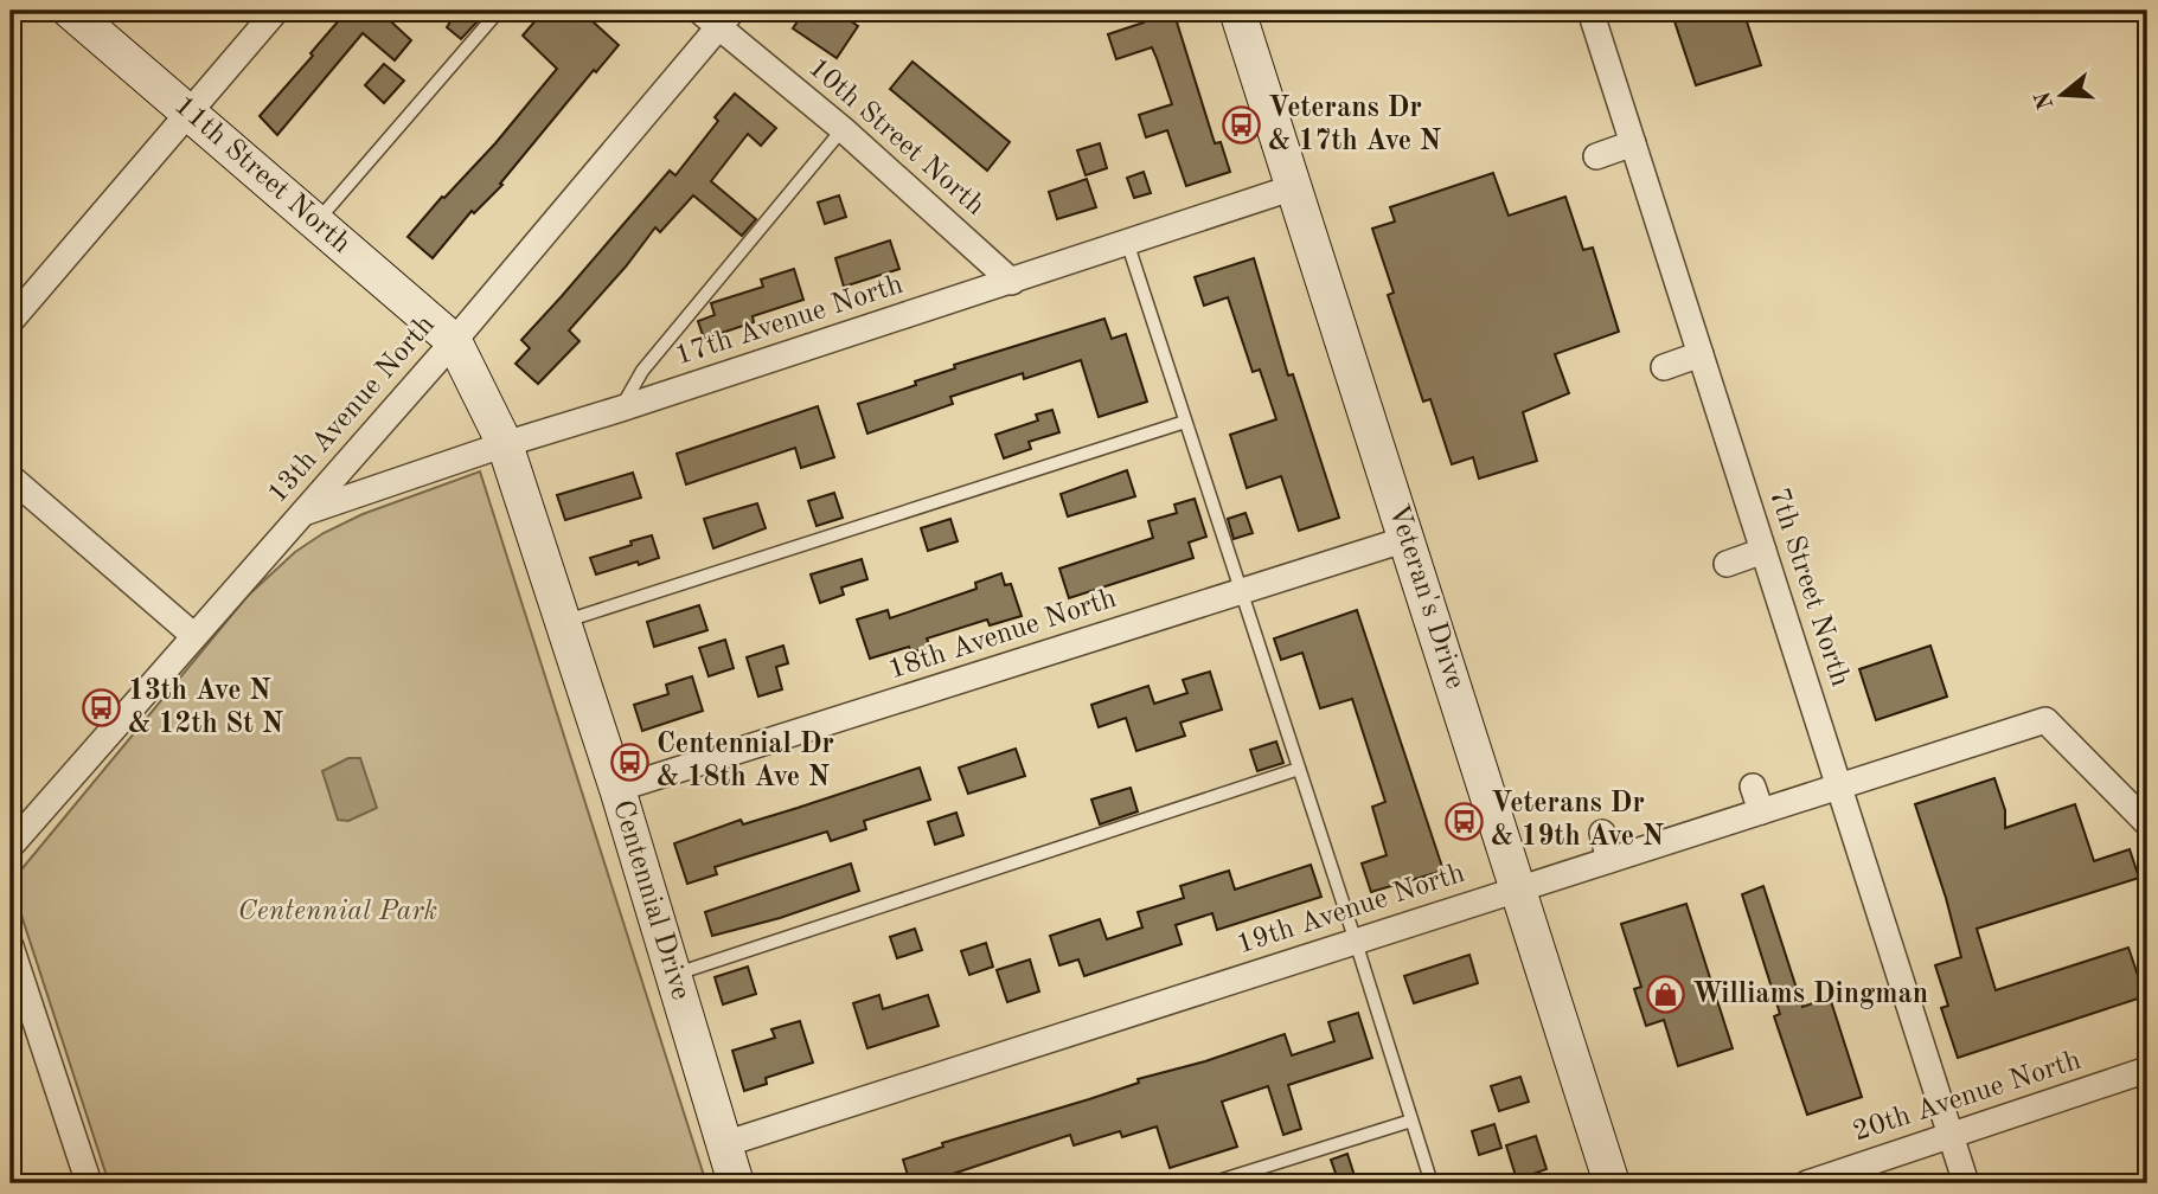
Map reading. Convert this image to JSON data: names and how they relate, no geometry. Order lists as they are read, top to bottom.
{
  "streets": {
    "street": [
      "10th Street North",
      "11th Street North",
      "17th Avenue North",
      "13th Avenue North",
      "7th Street North",
      "Veteran's Drive",
      "18th Avenue North",
      "Centennial Drive",
      "19th Avenue North",
      "20th Avenue North"
    ]
  },
  "crossings": [
    ["10th Street North", "17th Avenue North"],
    ["10th Street North", "13th Avenue North"],
    ["11th Street North", "13th Avenue North"],
    ["11th Street North", "Centennial Drive"],
    ["17th Avenue North", "13th Avenue North"],
    ["17th Avenue North", "Veteran's Drive"],
    ["17th Avenue North", "Centennial Drive"],
    ["13th Avenue North", "Centennial Drive"],
    ["7th Street North", "19th Avenue North"],
    ["7th Street North", "20th Avenue North"],
    ["Veteran's Drive", "18th Avenue North"],
    ["Veteran's Drive", "19th Avenue North"],
    ["18th Avenue North", "Centennial Drive"],
    ["Centennial Drive", "19th Avenue North"]
  ],
  "parks": ["Centennial Park"],
  "places": {
    "bus stop": [
      "Veterans Dr & 17th Ave N",
      "13th Ave N & 12th St N",
      "Centennial Dr & 18th Ave N",
      "Veterans Dr & 19th Ave N"
    ],
    "shop": ["Williams Dingman"]
  },
  "north": "left"
}
